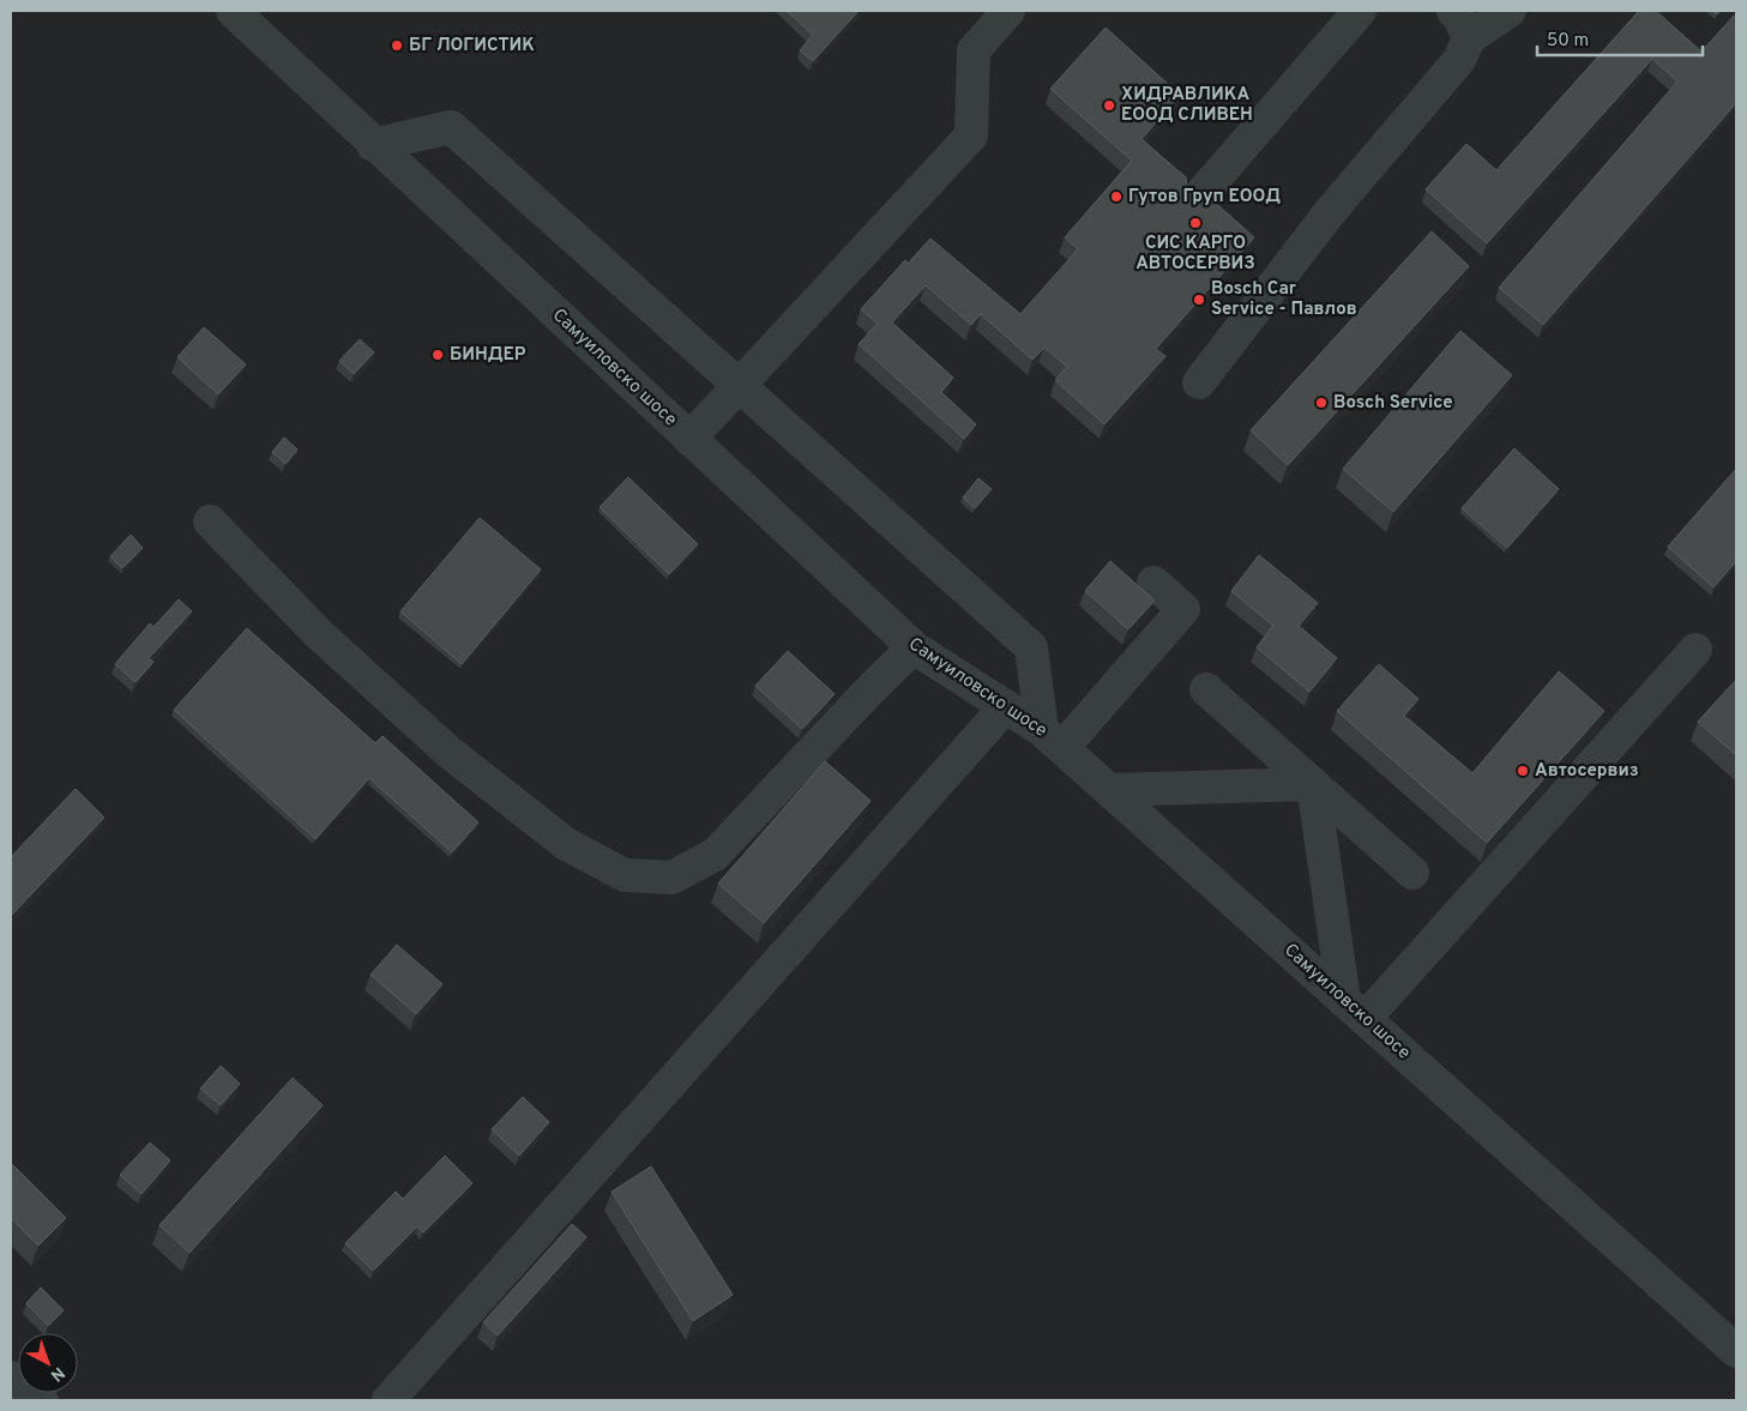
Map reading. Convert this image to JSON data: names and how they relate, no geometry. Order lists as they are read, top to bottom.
{
  "streets": {
    "street": ["Самуиловско шосе"]
  },
  "places": [
    "БГ ЛОГИСТИК",
    "ХИДРАВЛИКА ЕООД СЛИВЕН",
    "Гутов Груп ЕООД",
    "СИС КАРГО АВТОСЕРВИЗ",
    "Bosch Car Service - Павлов",
    "БИНДЕР",
    "Bosch Service",
    "Автосервиз"
  ],
  "scale_bar": "50 m",
  "north": "bottom right"
}
